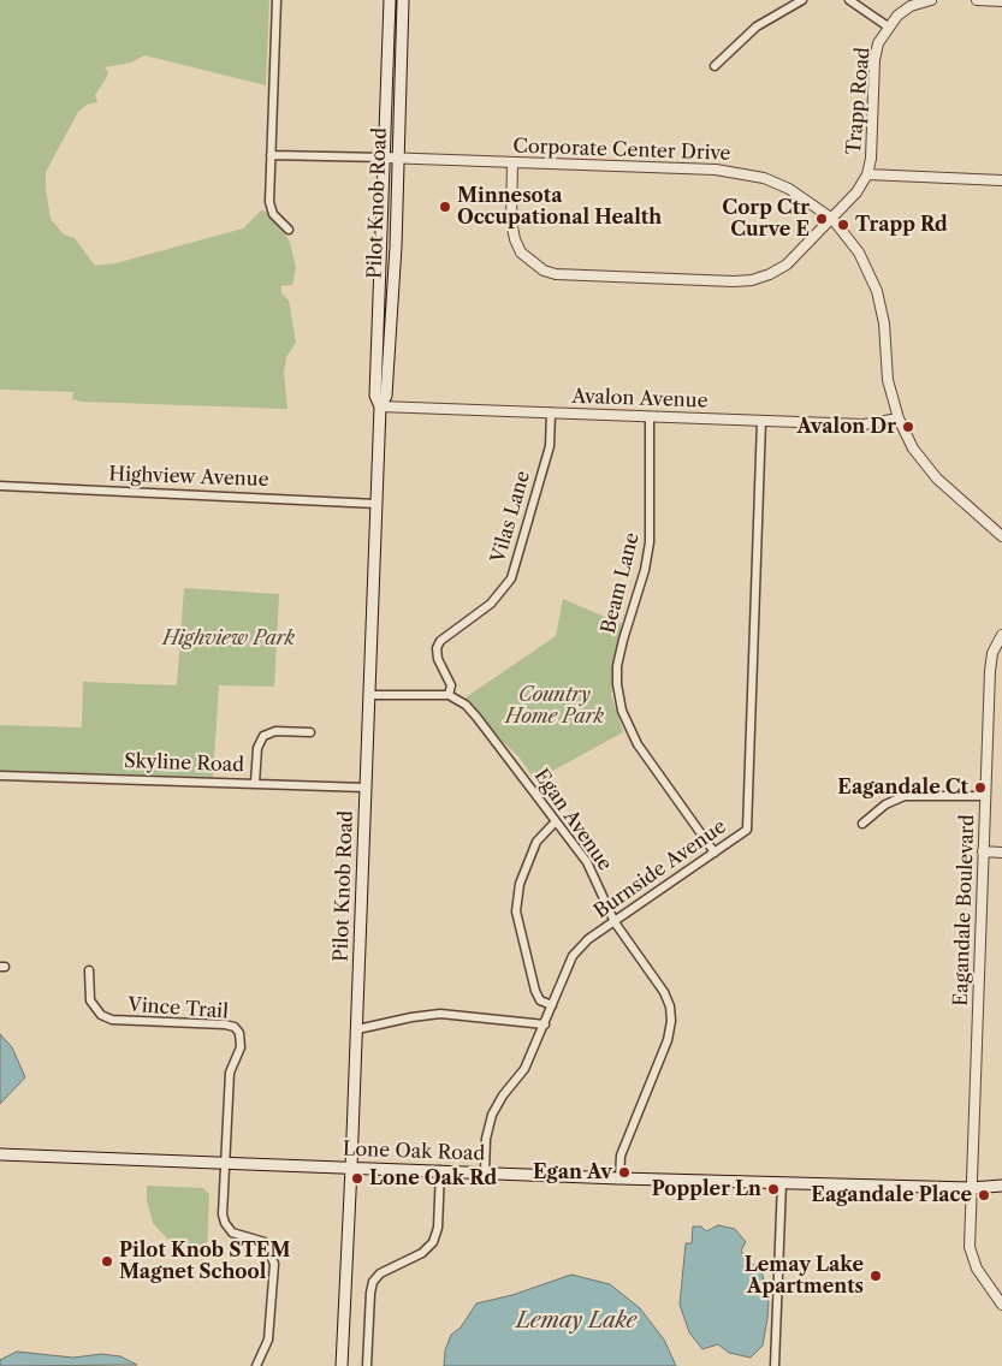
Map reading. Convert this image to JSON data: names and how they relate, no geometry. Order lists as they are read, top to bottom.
{
  "streets": {
    "main road": ["Pilot Knob Road", "Lone Oak Road"],
    "street": [
      "Trapp Road",
      "Corporate Center Drive",
      "Avalon Avenue",
      "Highview Avenue",
      "Vilas Lane",
      "Beam Lane",
      "Skyline Road",
      "Egan Avenue",
      "Burnside Avenue",
      "Eagandale Boulevard",
      "Vince Trail"
    ]
  },
  "crossings": [
    ["Trapp Road", "Corporate Center Drive"],
    ["Corporate Center Drive", "Pilot Knob Road"],
    ["Corporate Center Drive", "Avalon Avenue"],
    ["Pilot Knob Road", "Avalon Avenue"],
    ["Pilot Knob Road", "Highview Avenue"],
    ["Pilot Knob Road", "Skyline Road"],
    ["Pilot Knob Road", "Lone Oak Road"],
    ["Avalon Avenue", "Vilas Lane"],
    ["Avalon Avenue", "Beam Lane"],
    ["Avalon Avenue", "Burnside Avenue"],
    ["Vilas Lane", "Egan Avenue"],
    ["Beam Lane", "Burnside Avenue"],
    ["Egan Avenue", "Burnside Avenue"],
    ["Egan Avenue", "Lone Oak Road"],
    ["Burnside Avenue", "Lone Oak Road"],
    ["Eagandale Boulevard", "Lone Oak Road"],
    ["Vince Trail", "Lone Oak Road"]
  ],
  "water": ["Lemay Lake"],
  "parks": ["Highview Park", "Country Home Park"],
  "places": [
    "Minnesota Occupational Health",
    "Corp Ctr Curve E",
    "Trapp Rd",
    "Avalon Dr",
    "Eagandale Ct",
    "Egan Av",
    "Lone Oak Rd",
    "Poppler Ln",
    "Eagandale Place",
    "Pilot Knob STEM Magnet School",
    "Lemay Lake Apartments"
  ]
}
